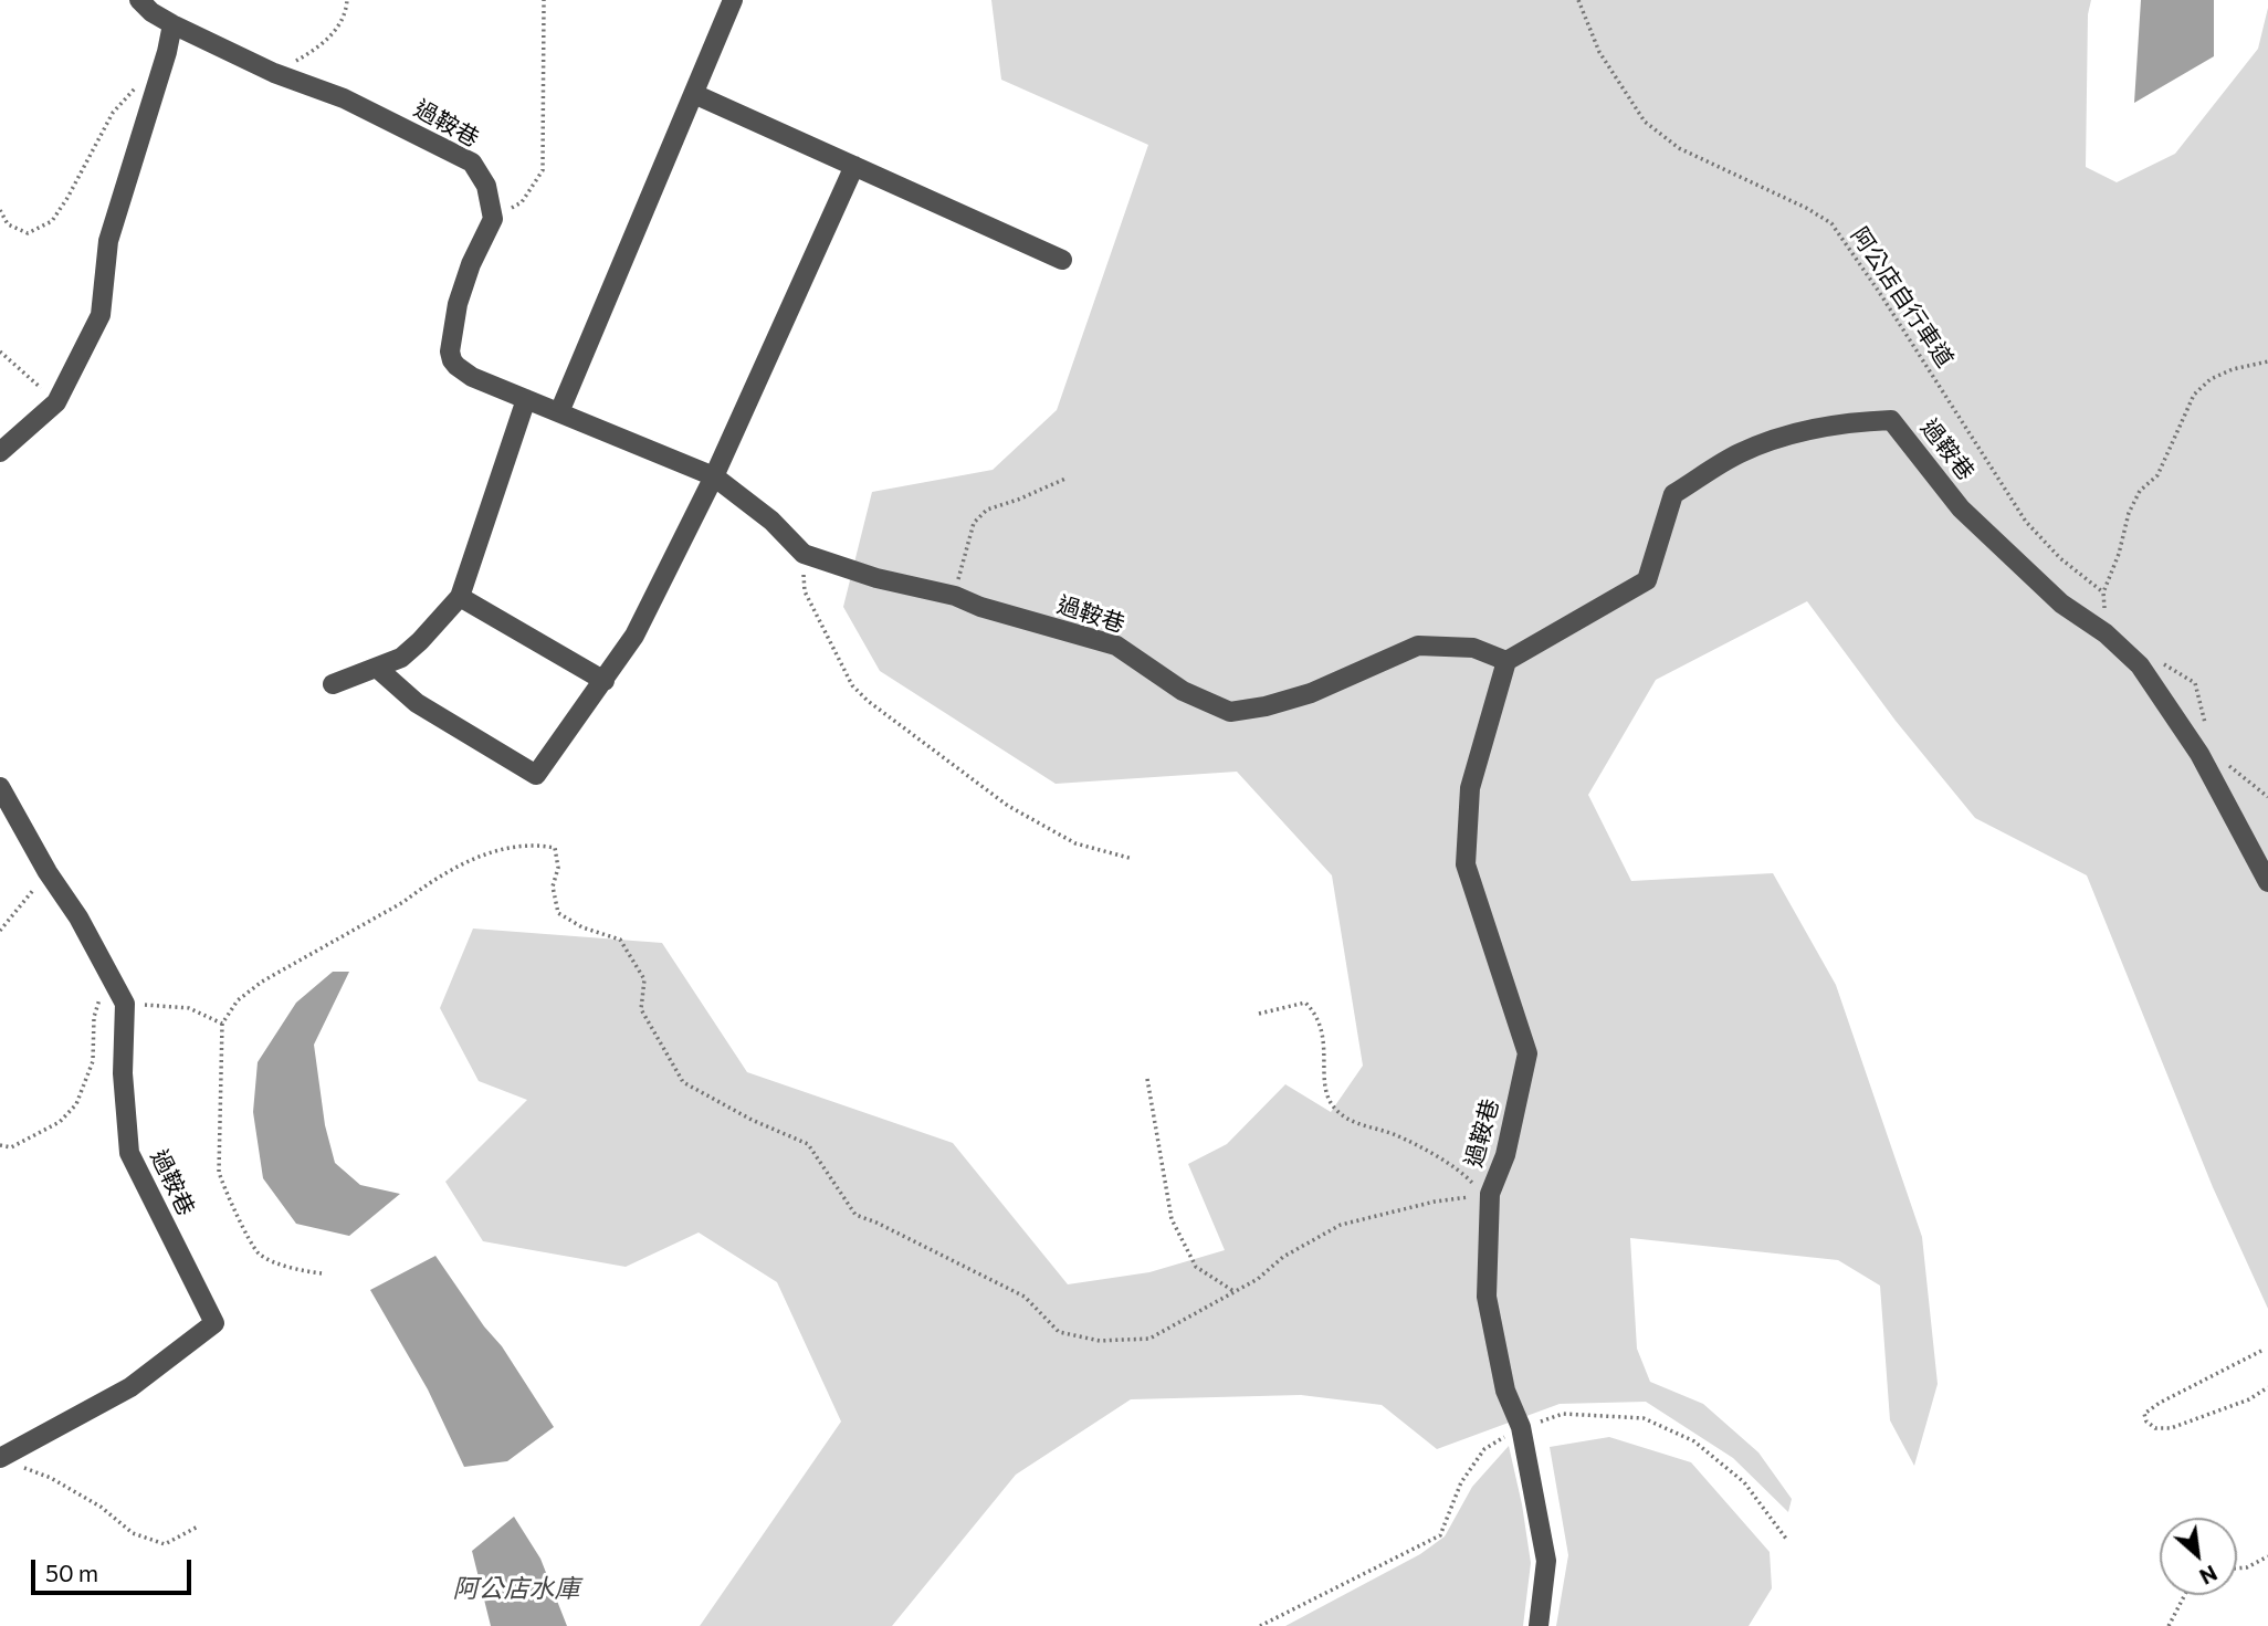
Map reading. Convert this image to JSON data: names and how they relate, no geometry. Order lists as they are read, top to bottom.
{
  "streets": {
    "lane": ["過鞍巷"],
    "path": ["阿公店自行車道"]
  },
  "water": ["阿公店水庫"],
  "scale_bar": "50 m",
  "north": "bottom right"
}
